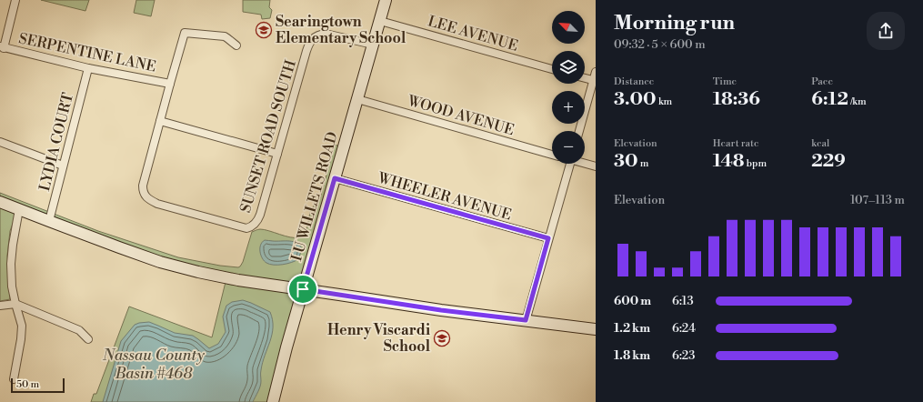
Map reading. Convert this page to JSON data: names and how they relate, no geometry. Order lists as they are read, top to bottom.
{
  "streets": {
    "main road": ["I U WILLETS ROAD"],
    "street": [
      "LEE AVENUE",
      "SERPENTINE LANE",
      "WOOD AVENUE",
      "SUNSET ROAD SOUTH",
      "LYDIA COURT",
      "WHEELER AVENUE"
    ]
  },
  "crossings": [
    ["LEE AVENUE", "I U WILLETS ROAD"],
    ["SERPENTINE LANE", "LYDIA COURT"],
    ["WOOD AVENUE", "I U WILLETS ROAD"],
    ["SUNSET ROAD SOUTH", "I U WILLETS ROAD"],
    ["I U WILLETS ROAD", "WHEELER AVENUE"]
  ],
  "water": ["Nassau County Basin #468"],
  "places": {
    "school or university": ["Searingtown Elementary School", "Henry Viscardi School"]
  },
  "scale_bar": "50 m",
  "north": "top left",
  "page": {
    "heading": ["Morning run", "09:32 · 5 × 600 m"],
    "map_buttons": ["+", "−"],
    "stats": [
      ["Distance", "3.00 km"],
      ["Time", "18:36"],
      ["Pace", "6:12 /km"],
      ["Elevation", "30 m"],
      ["Heart rate", "148 bpm"],
      ["kcal", "229"]
    ],
    "chart": ["Elevation", "107–113 m"],
    "list": [
      {
        "name": "600 m",
        "note": "6:13"
      },
      {
        "name": "1.2 km",
        "note": "6:24"
      },
      {
        "name": "1.8 km",
        "note": "6:23"
      }
    ],
    "scale": "50 m"
  }
}
